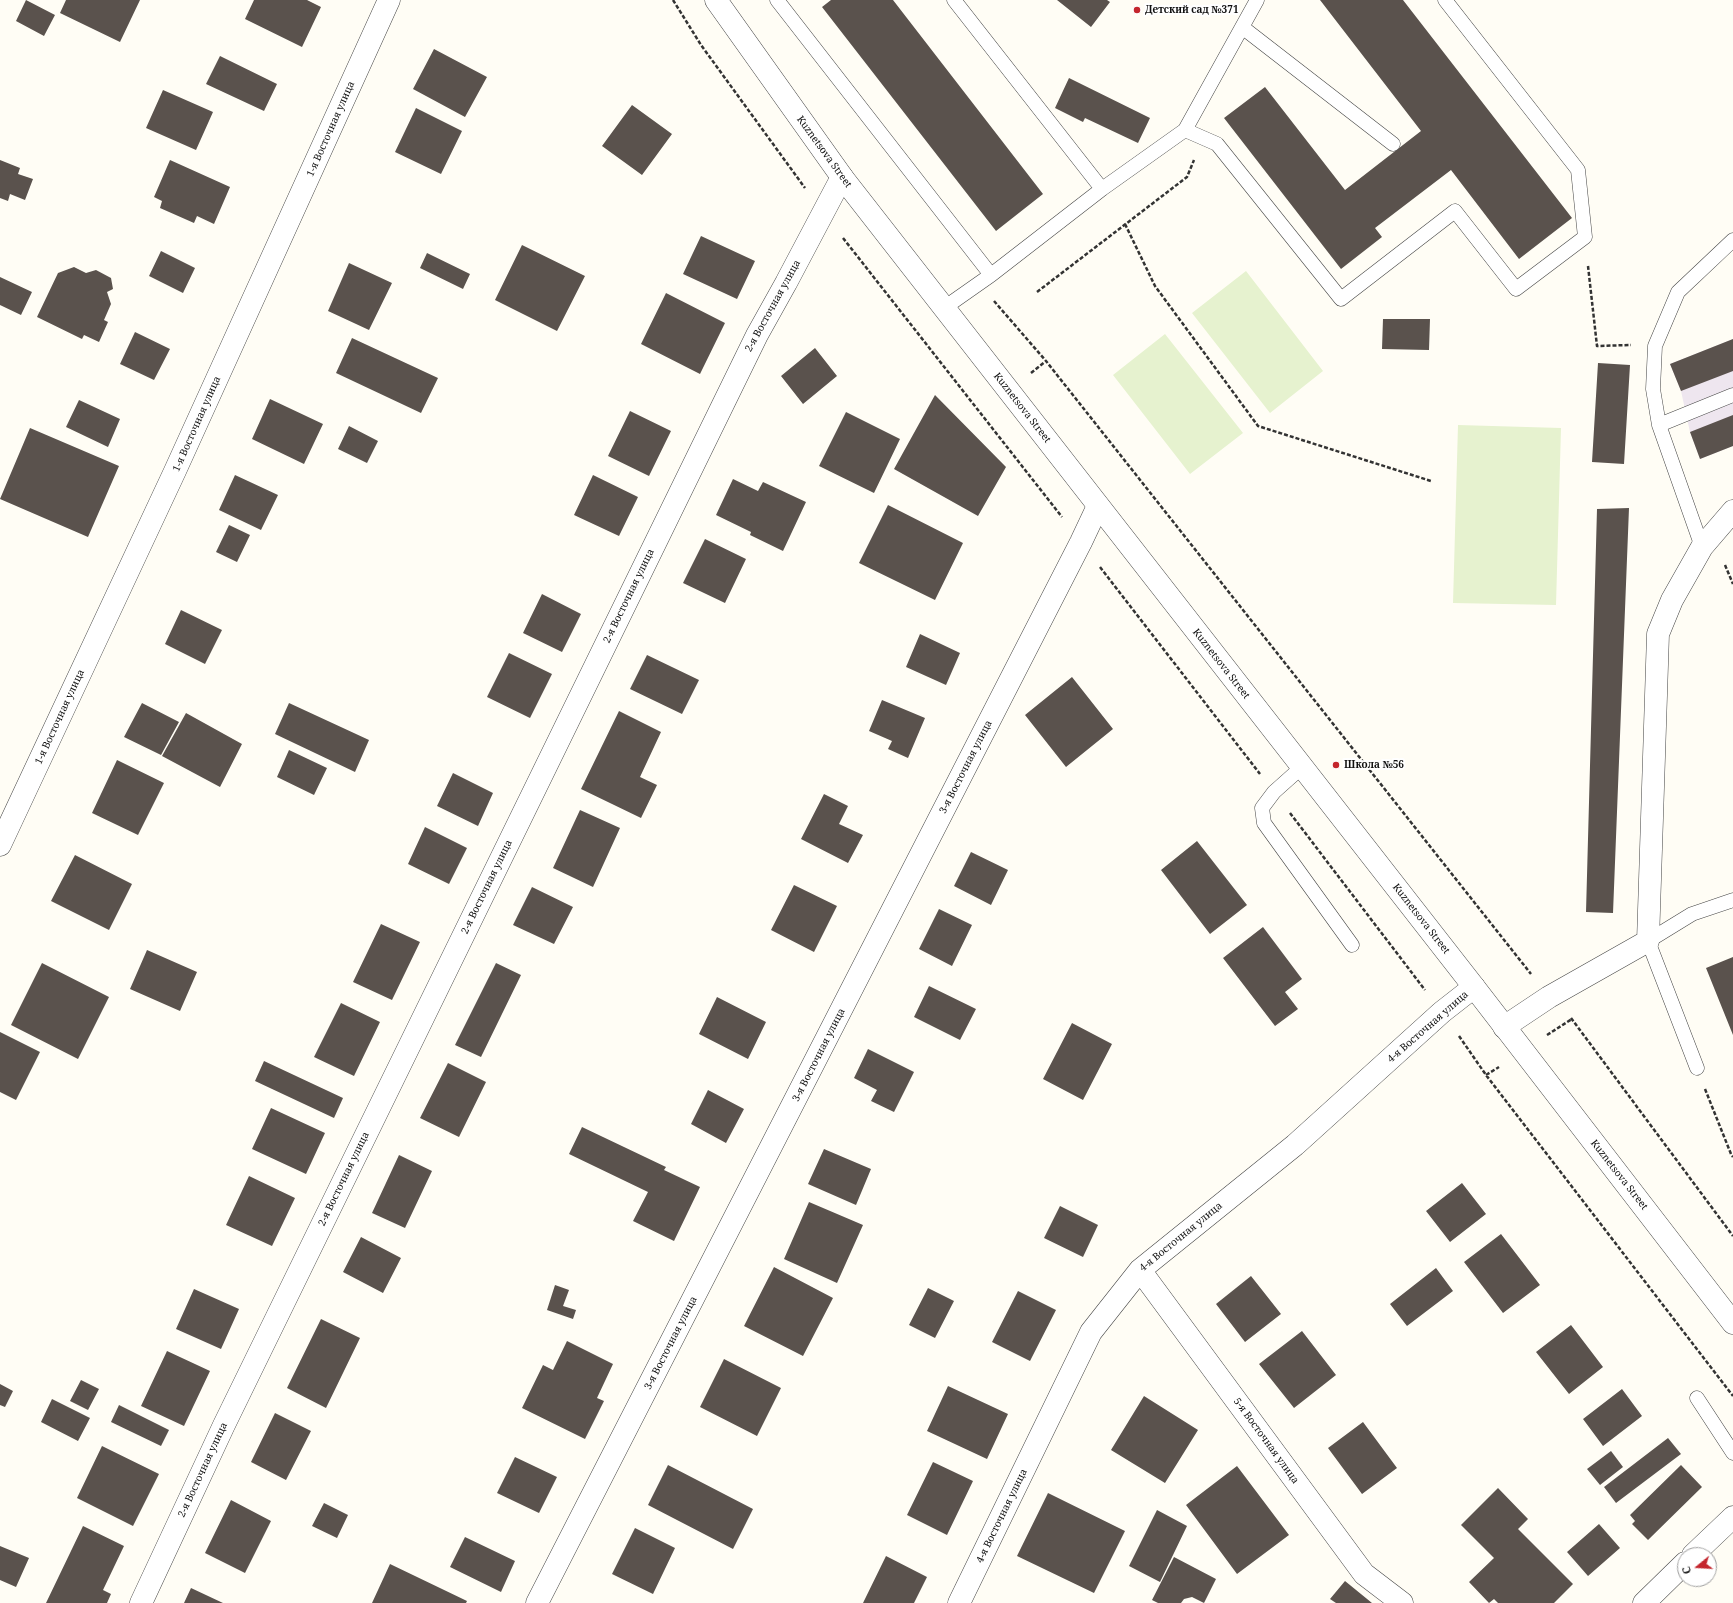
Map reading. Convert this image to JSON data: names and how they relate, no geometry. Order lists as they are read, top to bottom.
{
  "streets": {
    "street": [
      "1-я Восточная улица",
      "Kuznetsova Street",
      "2-я Восточная улица",
      "3-я Восточная улица",
      "4-я Восточная улица",
      "5-я Восточная улица"
    ]
  },
  "crossings": [
    ["Kuznetsova Street", "2-я Восточная улица"],
    ["Kuznetsova Street", "3-я Восточная улица"],
    ["Kuznetsova Street", "4-я Восточная улица"],
    ["4-я Восточная улица", "5-я Восточная улица"]
  ],
  "places": ["Детский сад №371", "Школа №56"],
  "north": "left"
}
